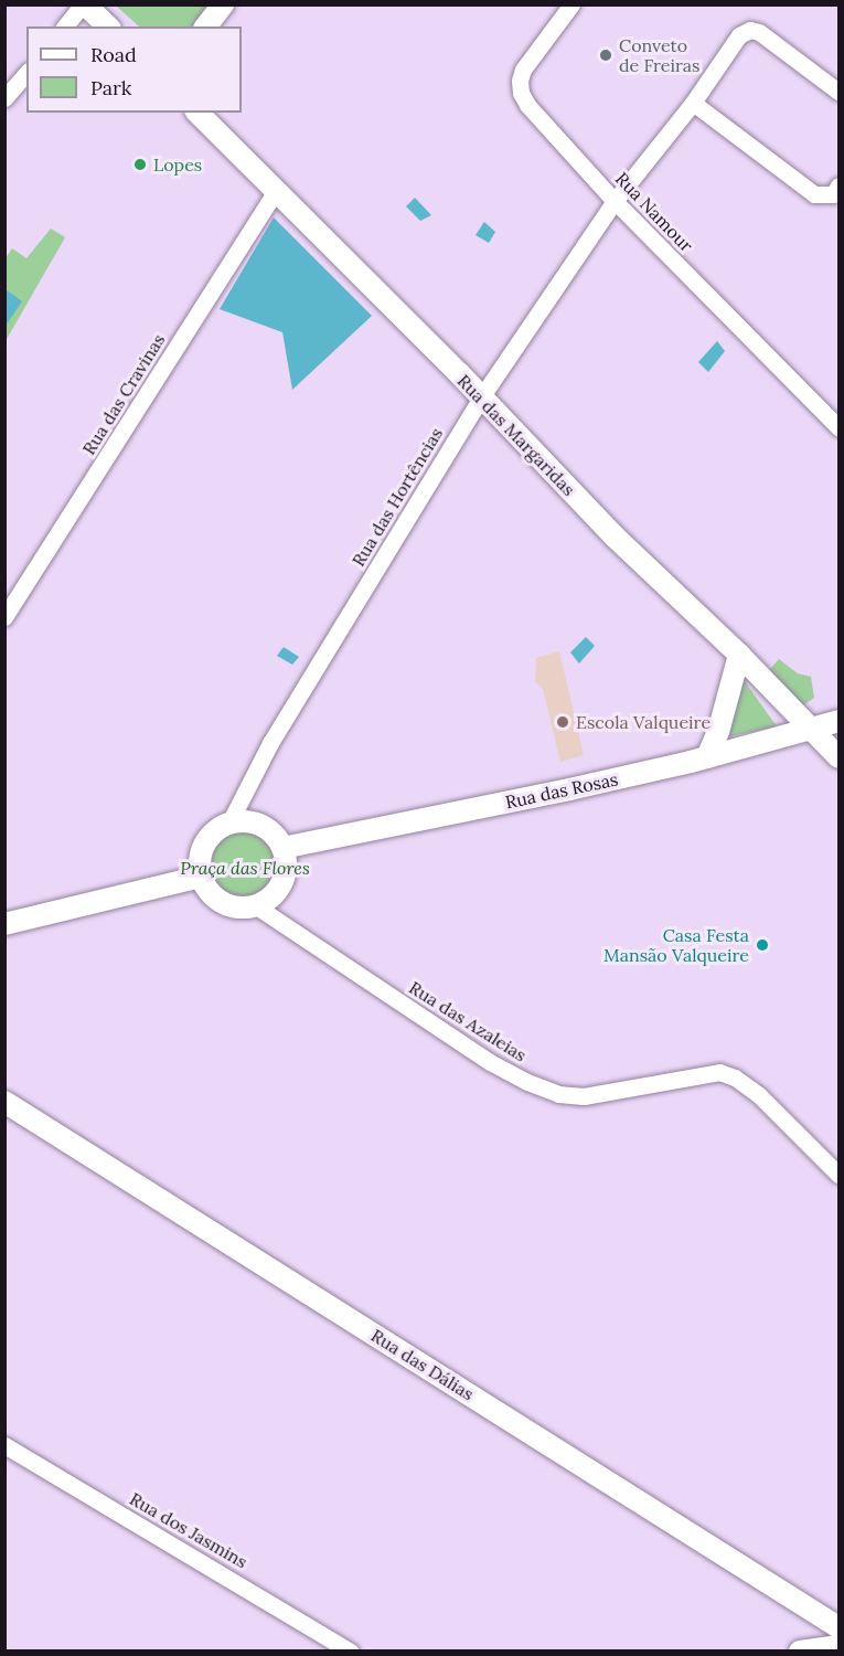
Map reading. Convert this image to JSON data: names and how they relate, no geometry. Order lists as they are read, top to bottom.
{
  "streets": {
    "street": [
      "Rua Namour",
      "Rua das Cravinas",
      "Rua das Margaridas",
      "Rua das Hortências",
      "Rua das Rosas",
      "Rua das Azaleias",
      "Rua das Dálias",
      "Rua dos Jasmins"
    ]
  },
  "crossings": [
    ["Rua Namour", "Rua das Hortências"],
    ["Rua das Cravinas", "Rua das Margaridas"],
    ["Rua das Margaridas", "Rua das Hortências"],
    ["Rua das Margaridas", "Rua das Rosas"],
    ["Rua das Hortências", "Rua das Rosas"],
    ["Rua das Hortências", "Rua das Azaleias"],
    ["Rua das Rosas", "Rua das Azaleias"]
  ],
  "parks": ["Praça das Flores"],
  "places": [
    "Conveto de Freiras",
    "Lopes",
    "Escola Valqueire",
    "Casa Festa Mansão Valqueire"
  ],
  "legend": ["Road", "Park"]
}
